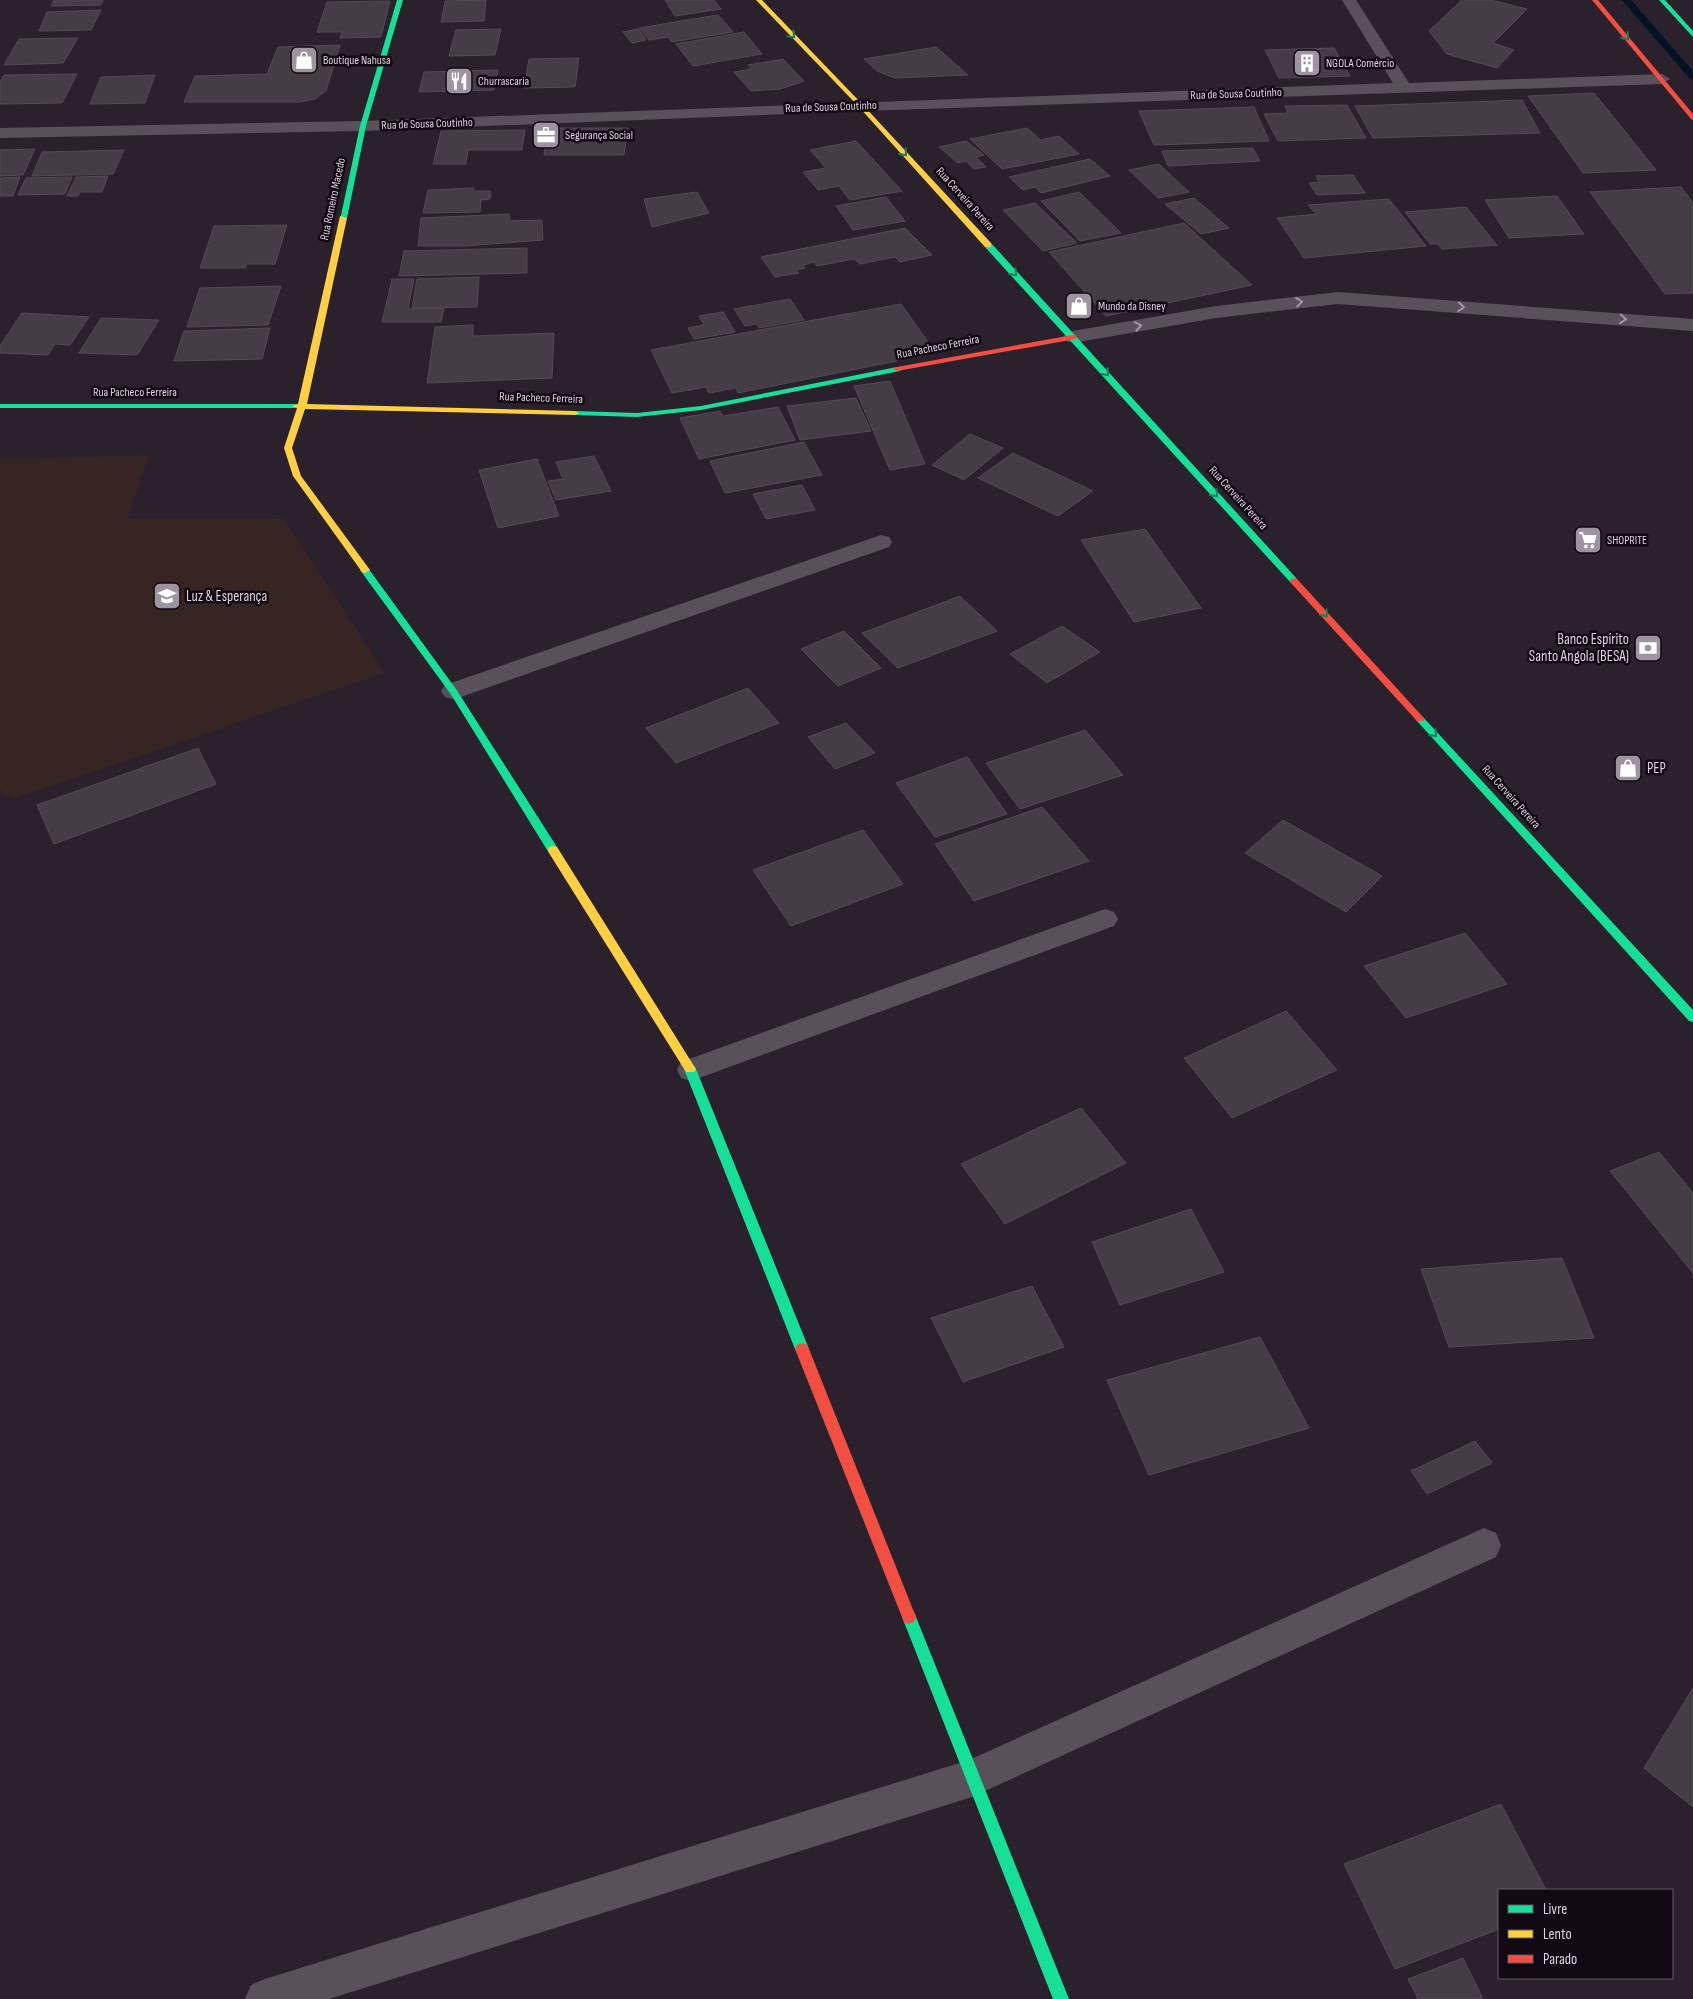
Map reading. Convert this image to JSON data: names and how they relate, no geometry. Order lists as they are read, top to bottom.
{
  "streets": {
    "street": [
      "Rua de Sousa Coutinho",
      "Rua Romeiro Macedo",
      "Rua Cerveira Pereira",
      "Rua Pacheco Ferreira"
    ]
  },
  "crossings": [
    ["Rua de Sousa Coutinho", "Rua Romeiro Macedo"],
    ["Rua de Sousa Coutinho", "Rua Cerveira Pereira"],
    ["Rua Romeiro Macedo", "Rua Pacheco Ferreira"],
    ["Rua Cerveira Pereira", "Rua Pacheco Ferreira"]
  ],
  "one_way": ["Rua Cerveira Pereira"],
  "places": {
    "shop": ["Boutique Nahusa", "Mundo da Disney", "PEP"],
    "building": ["NGOLA Comércio"],
    "restaurant": ["Churrascaria"],
    "office": ["Segurança Social"],
    "supermarket": ["SHOPRITE"],
    "school or university": ["Luz & Esperança"],
    "bank": ["Banco Espírito Santo Angola (BESA)"]
  },
  "legend": ["Livre", "Lento", "Parado"]
}
